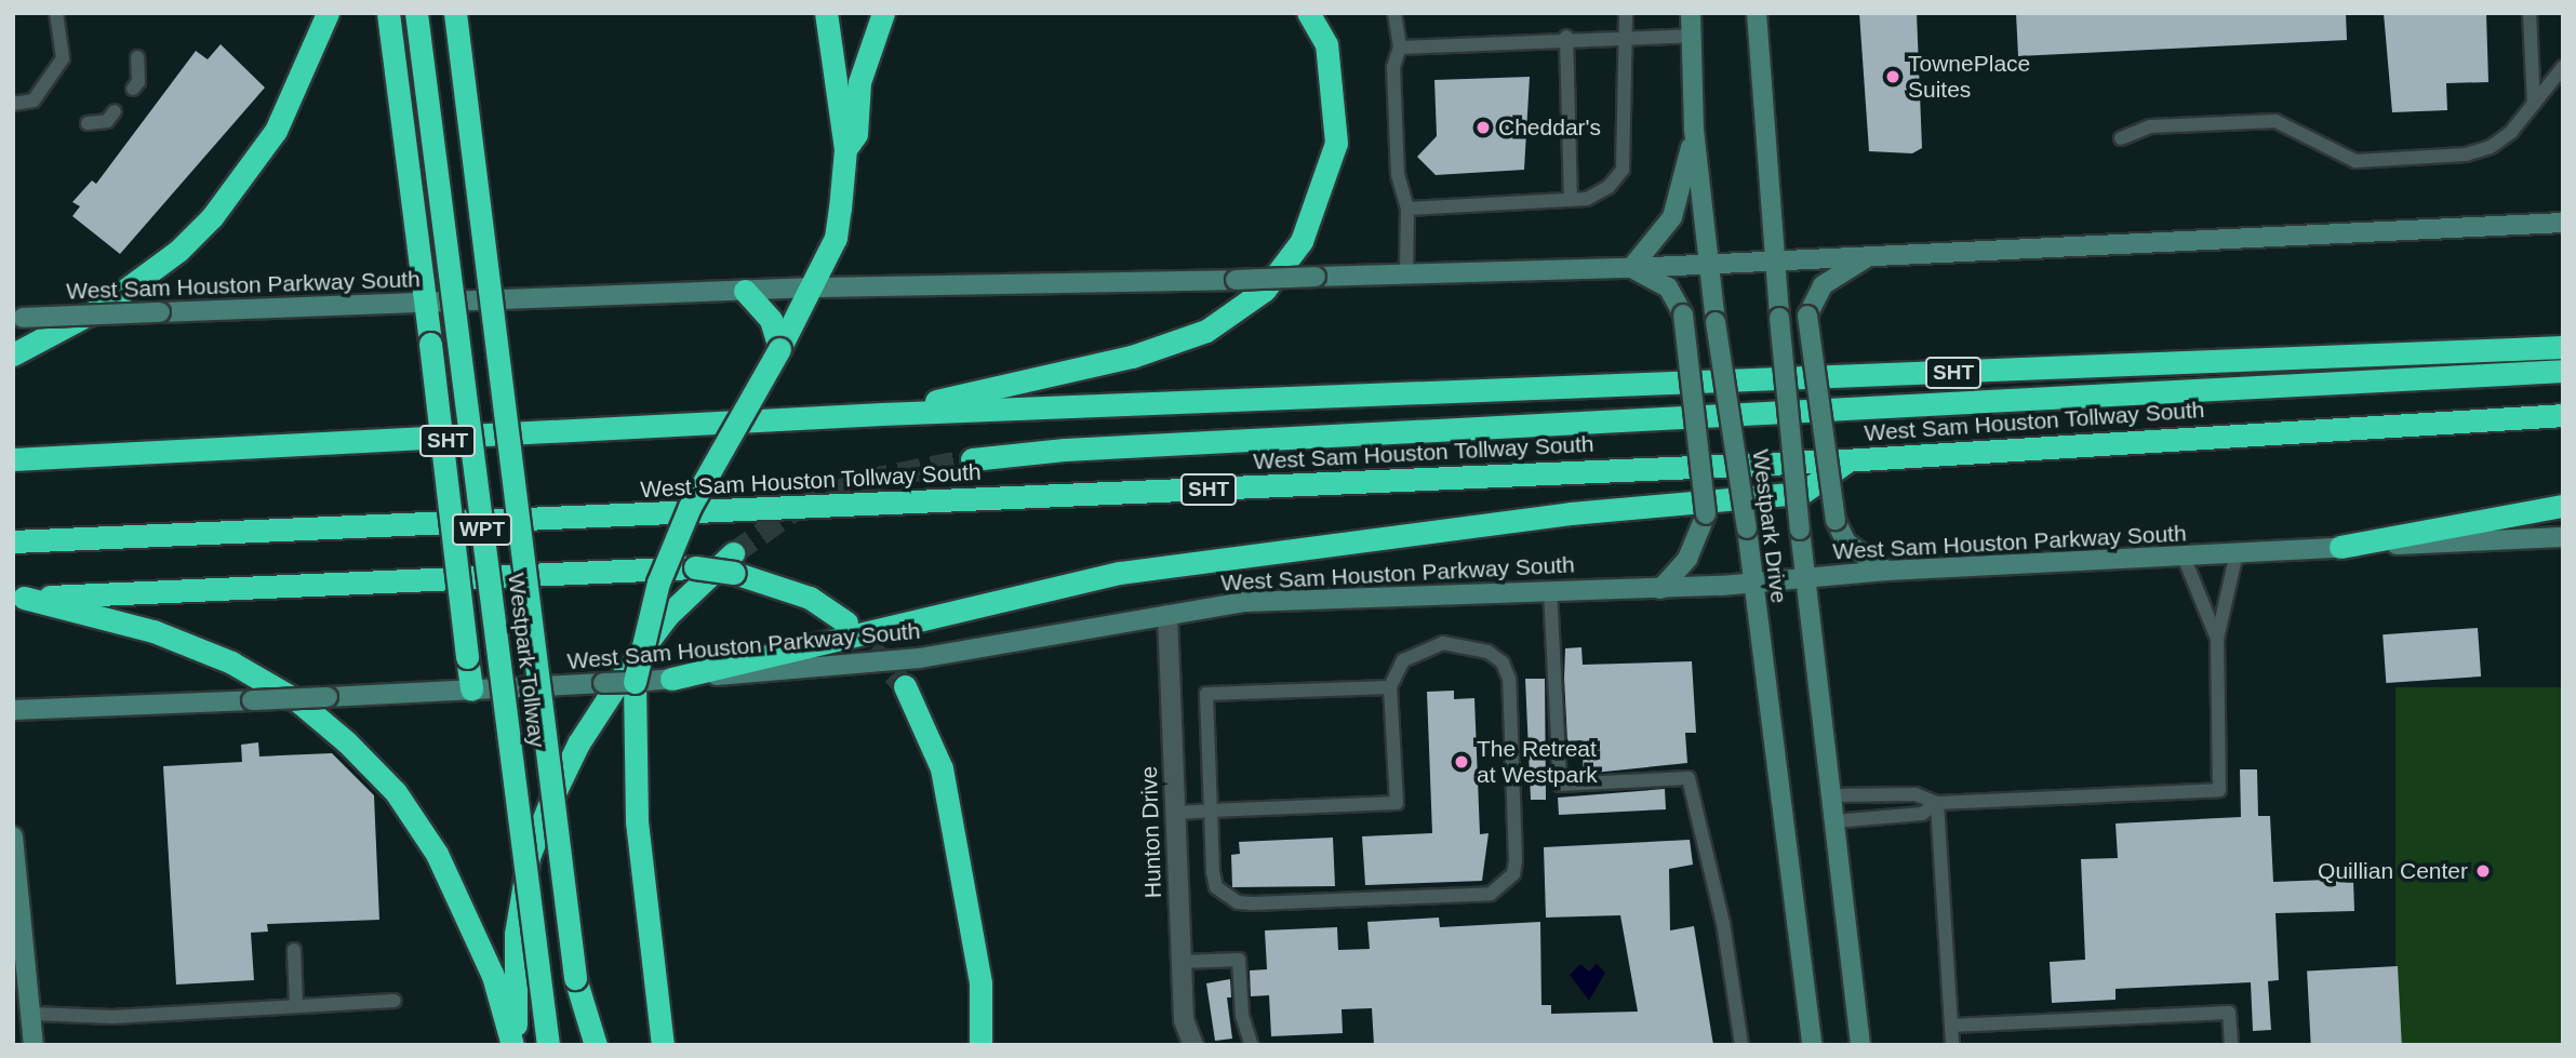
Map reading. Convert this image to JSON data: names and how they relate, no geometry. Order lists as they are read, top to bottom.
{
  "streets": {
    "highway": [
      "SHT",
      "West Sam Houston Tollway South",
      "WPT",
      "Westpark Tollway"
    ],
    "main road": ["West Sam Houston Parkway South", "Westpark Drive"],
    "street": ["Hunton Drive"]
  },
  "crossings": [
    ["West Sam Houston Parkway South", "Westpark Drive"],
    ["West Sam Houston Parkway South", "Hunton Drive"]
  ],
  "places": [
    "TownePlace Suites",
    "Cheddar's",
    "The Retreat at Westpark",
    "Quillian Center"
  ]
}
